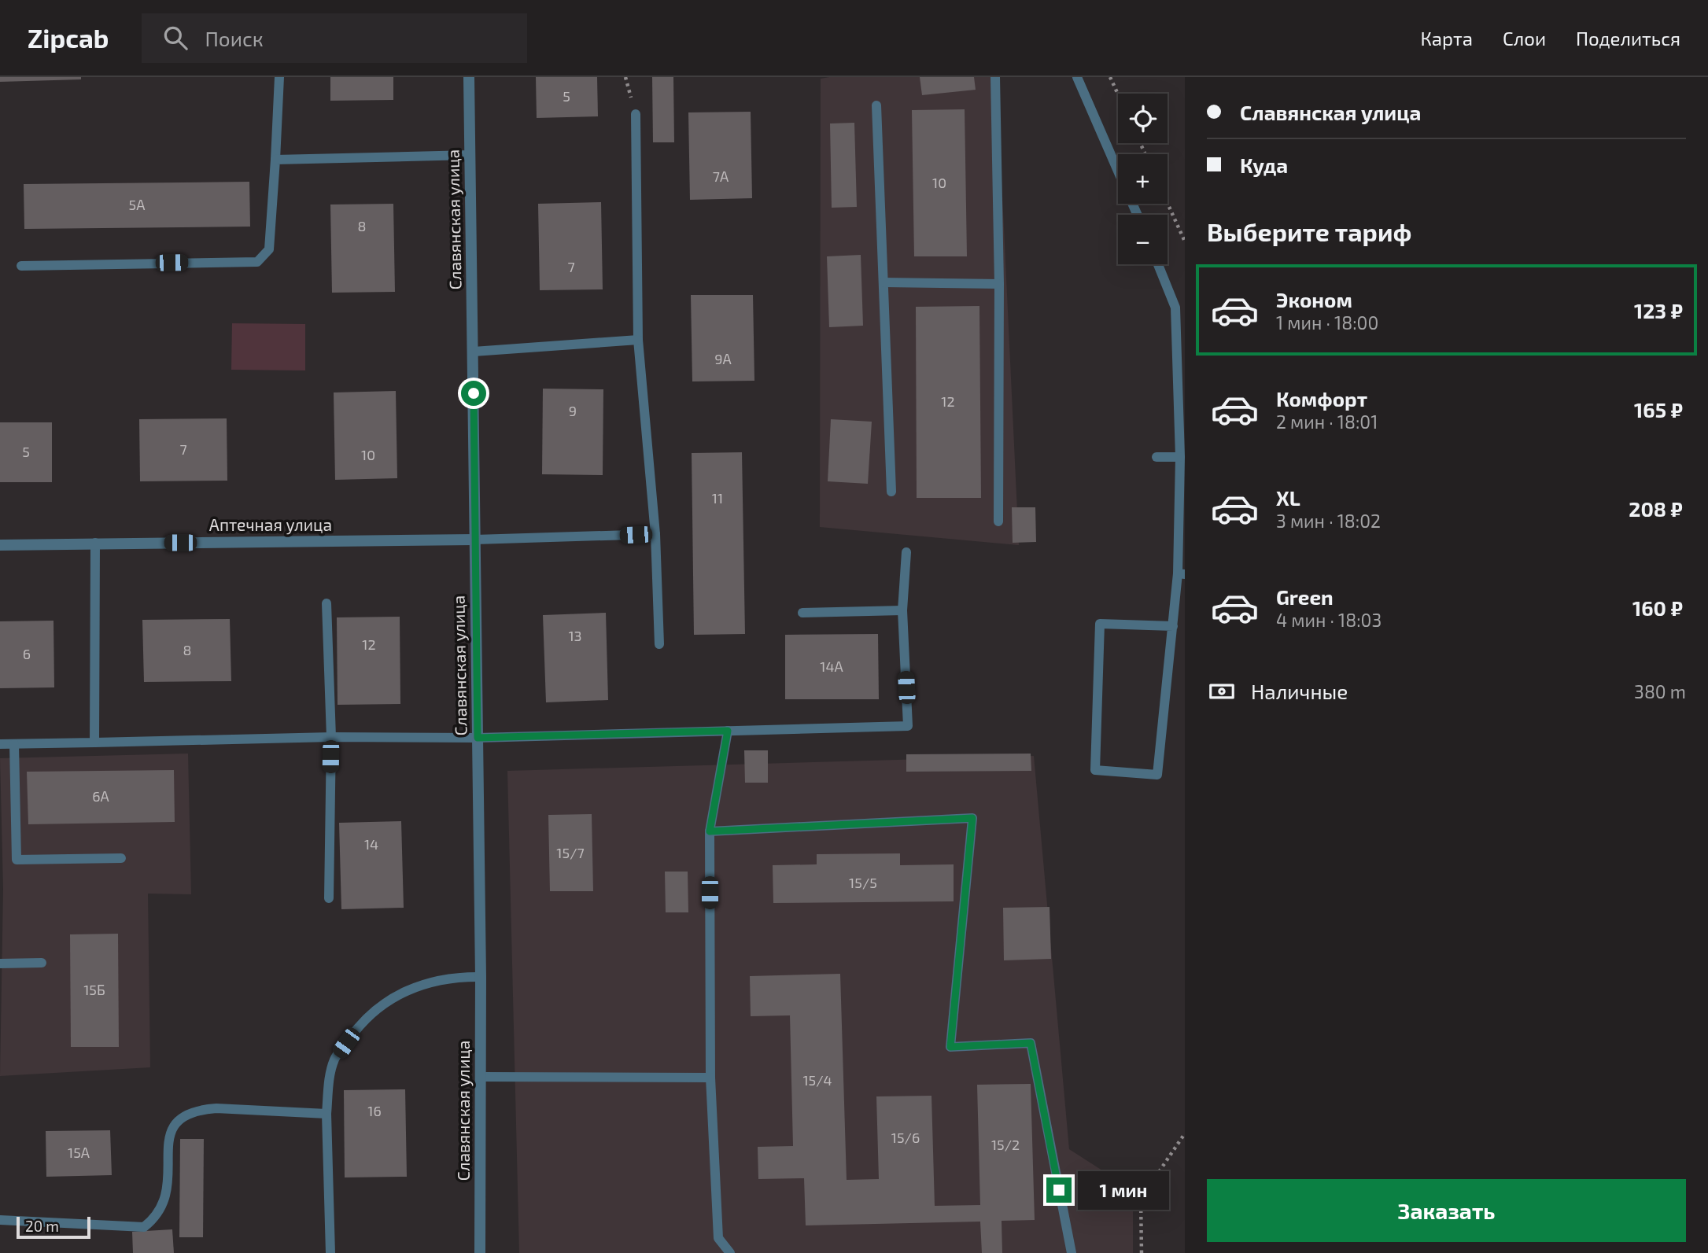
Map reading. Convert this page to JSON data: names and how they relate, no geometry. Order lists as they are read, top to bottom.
{
  "streets": {
    "street": ["Славянская улица", "Аптечная улица"]
  },
  "crossings": [
    ["Славянская улица", "Аптечная улица"]
  ],
  "house_numbers": [
    "5",
    "7А",
    "10",
    "5А",
    "8",
    "7",
    "9А",
    "12",
    "9",
    "7",
    "5",
    "10",
    "11",
    "13",
    "12",
    "8",
    "6",
    "14А",
    "6А",
    "14",
    "15/7",
    "15/5",
    "15Б",
    "15/4",
    "16",
    "15/6",
    "15/2",
    "15А"
  ],
  "scale_bar": "20 m",
  "page": {
    "header": "Zipcab",
    "search": "Поиск",
    "nav": ["Карта", "Слои", "Поделиться"],
    "banner": ["Славянская улица", "Куда"],
    "map_buttons": ["+", "−"],
    "heading": "Выберите тариф",
    "list": [
      {
        "name": "Эконом",
        "note": "1 мин · 18:00",
        "value": "123 ₽"
      },
      {
        "name": "Комфорт",
        "note": "2 мин · 18:01",
        "value": "165 ₽"
      },
      {
        "name": "XL",
        "note": "3 мин · 18:02",
        "value": "208 ₽"
      },
      {
        "name": "Green",
        "note": "4 мин · 18:03",
        "value": "160 ₽"
      }
    ],
    "pay": ["Наличные", "380 m"],
    "buttons": "Заказать",
    "bubble": "1 мин",
    "scale": "20 m"
  }
}
